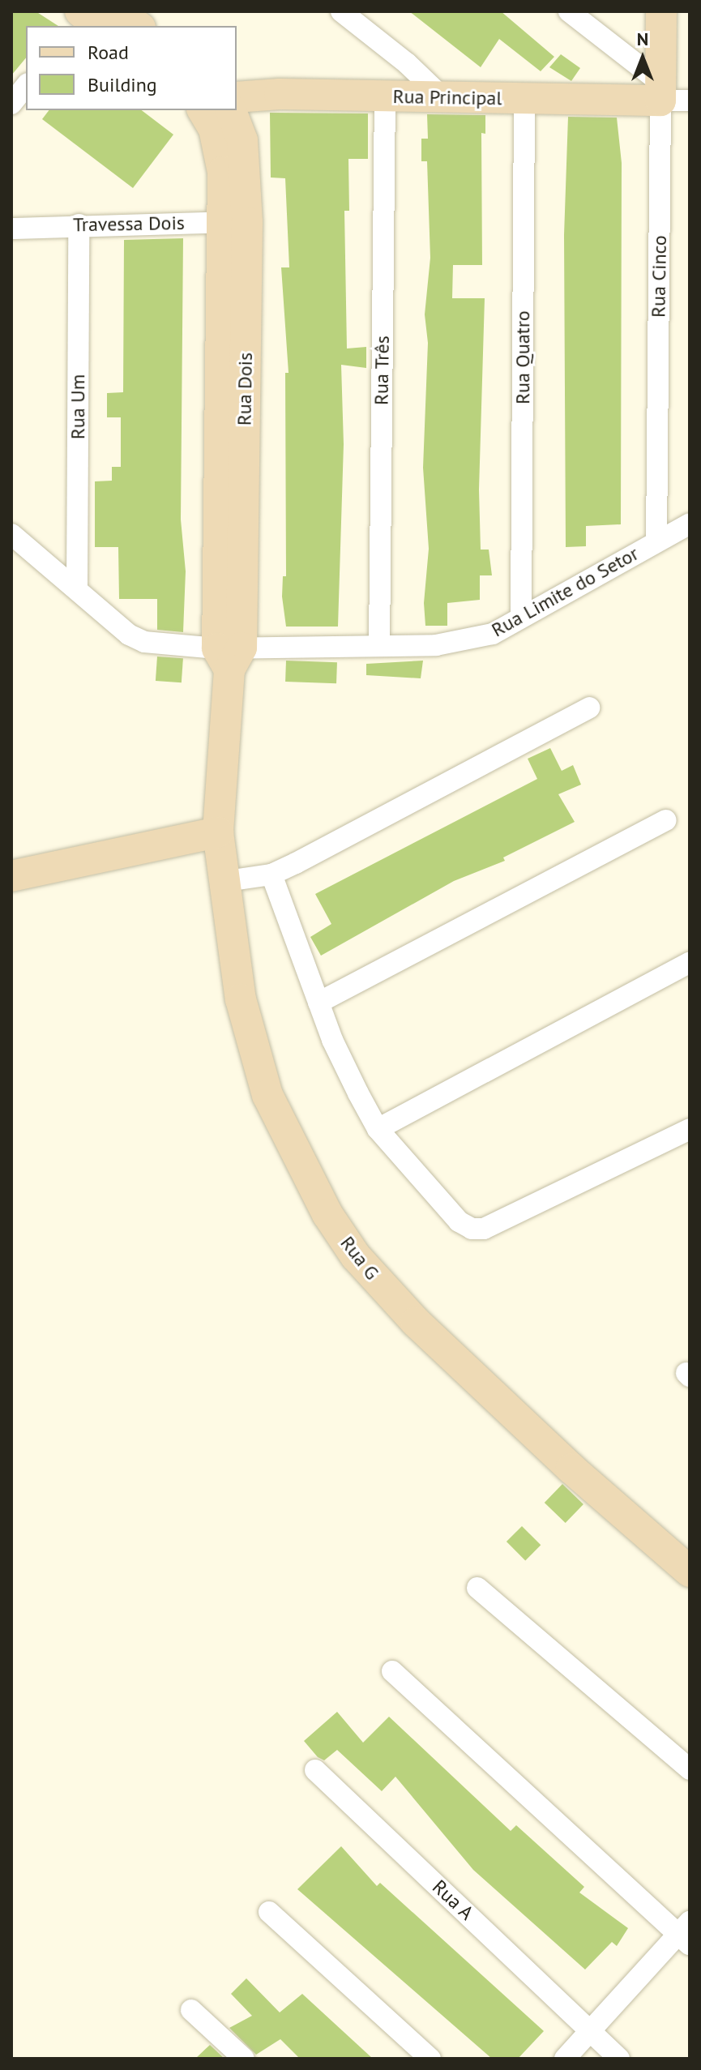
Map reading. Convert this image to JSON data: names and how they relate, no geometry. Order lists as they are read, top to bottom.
{
  "streets": {
    "street": [
      "Rua Principal",
      "Travessa Dois",
      "Rua Cinco",
      "Rua Quatro",
      "Rua Três",
      "Rua Dois",
      "Rua Um",
      "Rua Limite do Setor",
      "Rua G",
      "Rua A"
    ]
  },
  "crossings": [
    ["Rua Principal", "Rua Cinco"],
    ["Rua Principal", "Rua Quatro"],
    ["Rua Principal", "Rua Três"],
    ["Travessa Dois", "Rua Dois"],
    ["Travessa Dois", "Rua Um"],
    ["Rua Cinco", "Rua Limite do Setor"],
    ["Rua Quatro", "Rua Limite do Setor"],
    ["Rua Três", "Rua Limite do Setor"],
    ["Rua Dois", "Rua Limite do Setor"],
    ["Rua Dois", "Rua G"],
    ["Rua Um", "Rua Limite do Setor"]
  ],
  "legend": ["Road", "Building"],
  "north": "top"
}
